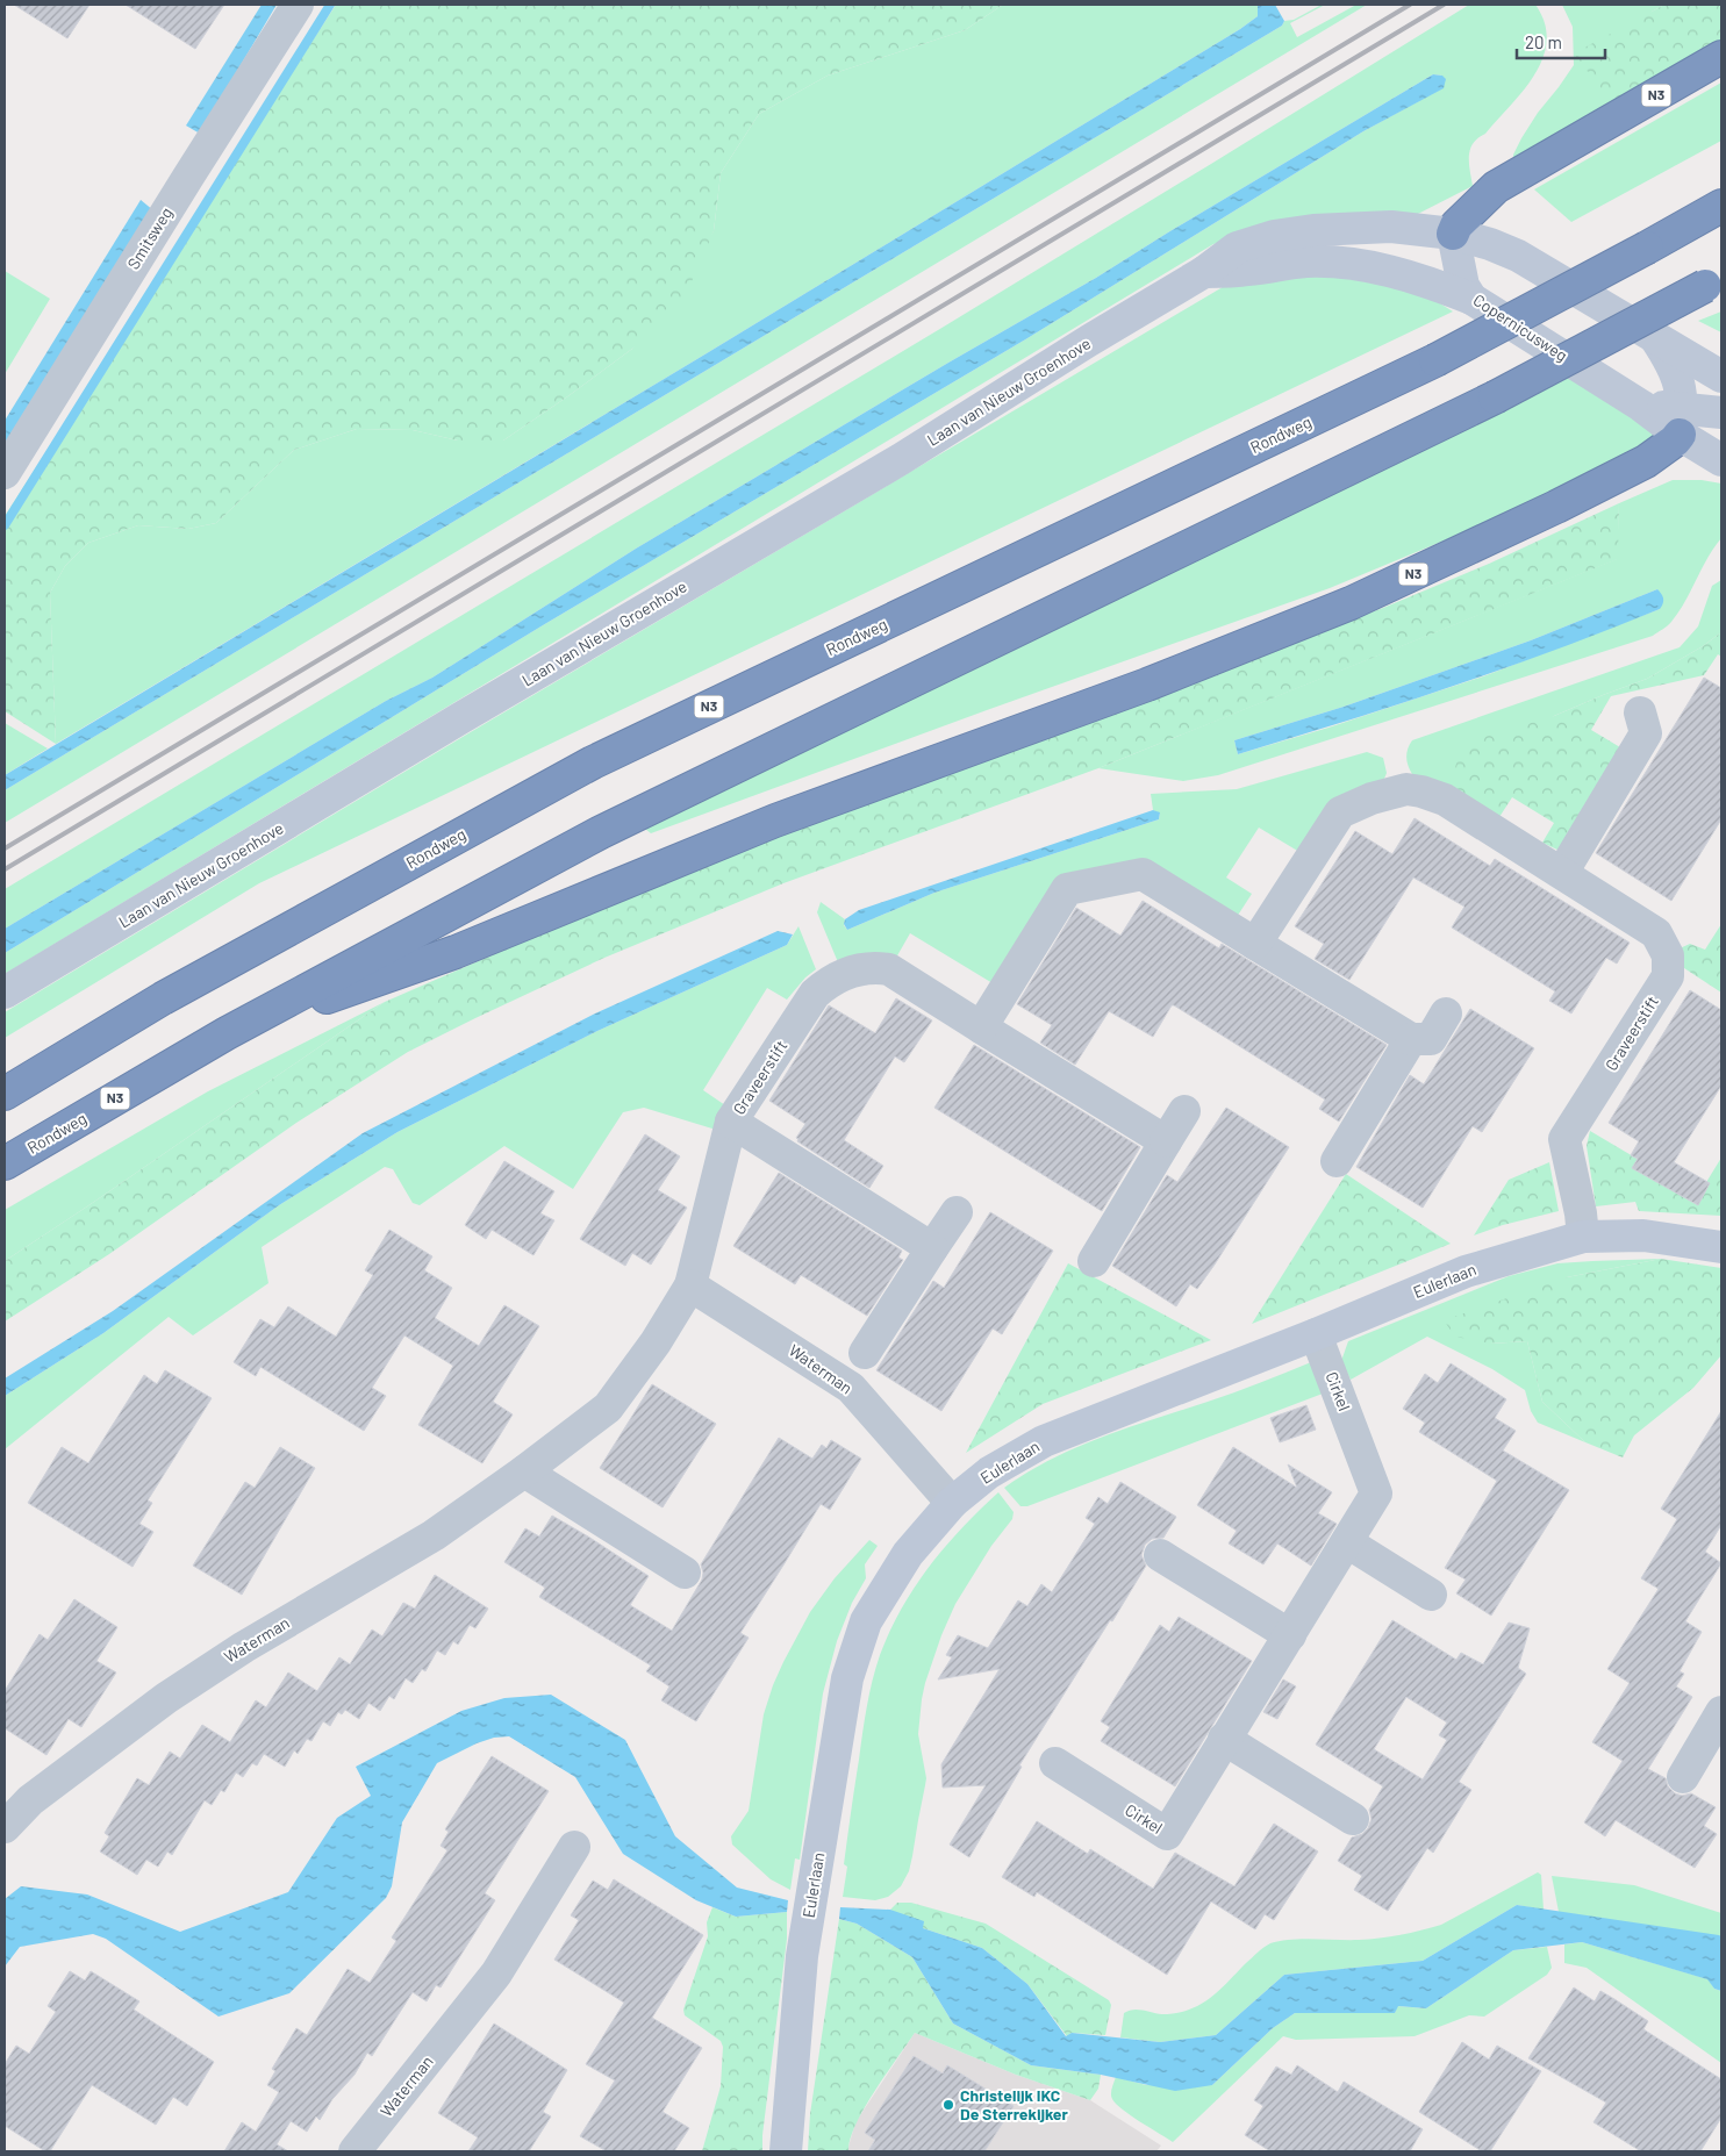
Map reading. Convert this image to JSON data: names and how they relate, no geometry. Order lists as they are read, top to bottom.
{
  "streets": {
    "highway": ["N3", "Rondweg"],
    "street": [
      "Smitsweg",
      "Copernicusweg",
      "Laan van Nieuw Groenhove",
      "Graveerstift",
      "Eulerlaan",
      "Waterman",
      "Cirkel"
    ]
  },
  "crossings": [
    ["N3", "Copernicusweg"],
    ["N3", "Laan van Nieuw Groenhove"],
    ["N3", "Rondweg"],
    ["Copernicusweg", "Laan van Nieuw Groenhove"],
    ["Graveerstift", "Eulerlaan"],
    ["Graveerstift", "Waterman"],
    ["Eulerlaan", "Waterman"],
    ["Eulerlaan", "Cirkel"]
  ],
  "places": ["Christelijk IKC De Sterrekijker"],
  "scale_bar": "20 m"
}
